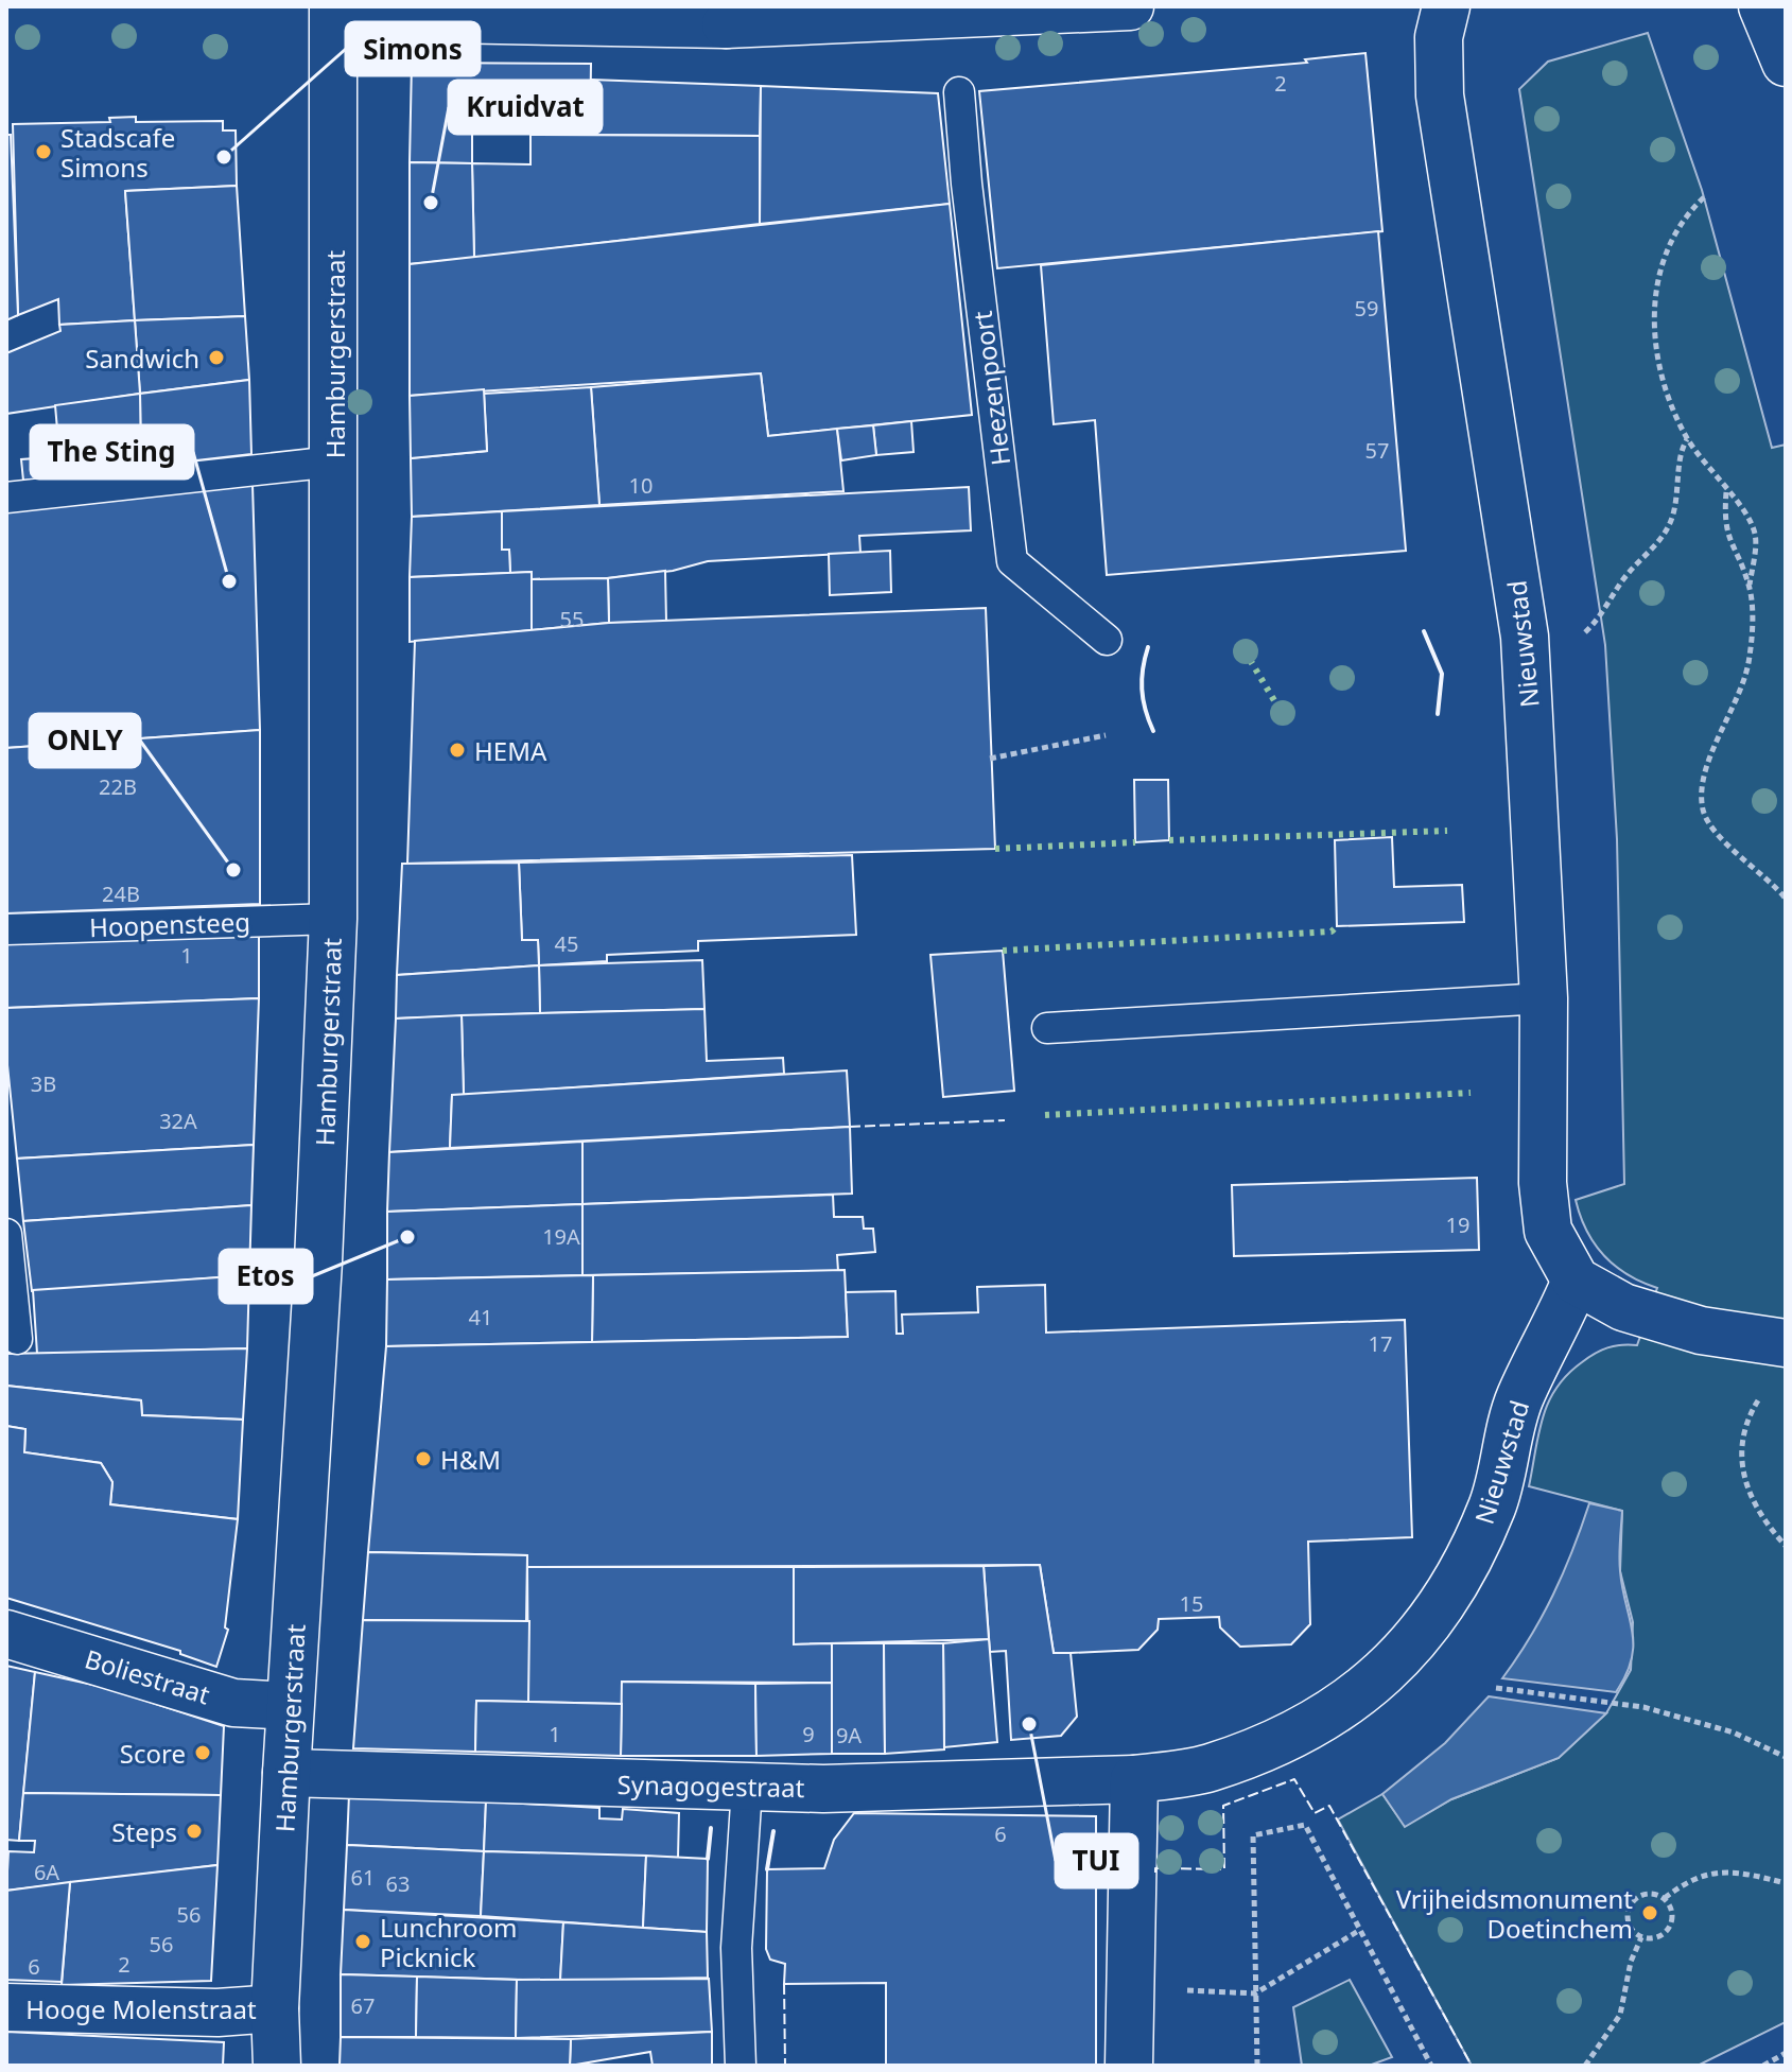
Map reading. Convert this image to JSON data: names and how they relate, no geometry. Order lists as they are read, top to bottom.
{
  "streets": {
    "street": [
      "Hamburgerstraat",
      "Nieuwstad",
      "Boliestraat",
      "Synagogestraat",
      "Hooge Molenstraat"
    ],
    "lane": ["Heezenpoort", "Hoopensteeg"]
  },
  "crossings": [
    ["Hamburgerstraat", "Hoopensteeg"],
    ["Hamburgerstraat", "Boliestraat"],
    ["Hamburgerstraat", "Synagogestraat"],
    ["Hamburgerstraat", "Hooge Molenstraat"],
    ["Nieuwstad", "Synagogestraat"]
  ],
  "places": [
    "Stadscafe Simons",
    "Simons",
    "Kruidvat",
    "Sandwich",
    "The Sting",
    "HEMA",
    "ONLY",
    "Etos",
    "H&M",
    "TUI",
    "Score",
    "Steps",
    "Vrijheidsmonument Doetinchem",
    "Lunchroom Picknick"
  ],
  "house_numbers": [
    "2",
    "59",
    "57",
    "10",
    "55",
    "22B",
    "24B",
    "45",
    "1",
    "3B",
    "32A",
    "19",
    "19A",
    "41",
    "17",
    "15",
    "1",
    "9",
    "9A",
    "6",
    "6A",
    "61",
    "63",
    "56",
    "56",
    "2",
    "6",
    "67"
  ]
}
